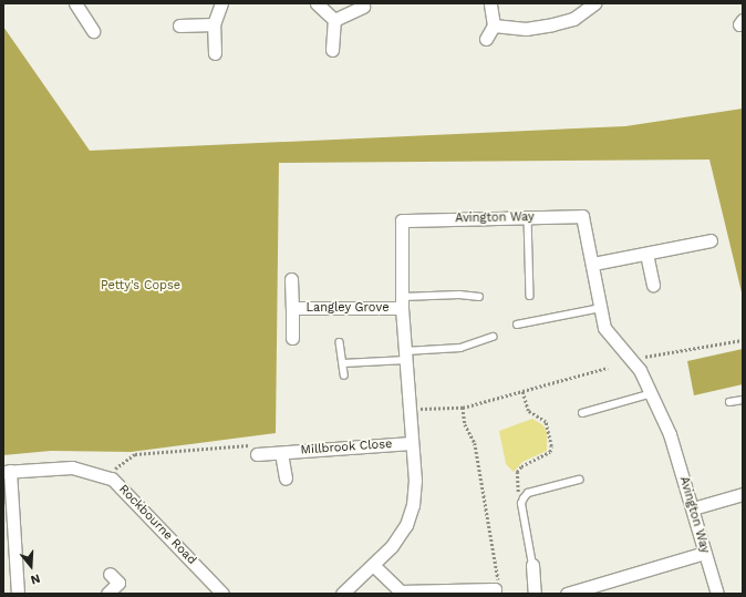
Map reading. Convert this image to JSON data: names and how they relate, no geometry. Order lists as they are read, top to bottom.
{
  "streets": {
    "street": [
      "Avington Way",
      "Langley Grove",
      "Millbrook Close",
      "Rockbourne Road"
    ]
  },
  "crossings": [
    ["Avington Way", "Langley Grove"],
    ["Avington Way", "Millbrook Close"]
  ],
  "parks": ["Petty's Copse"],
  "north": "bottom"
}
